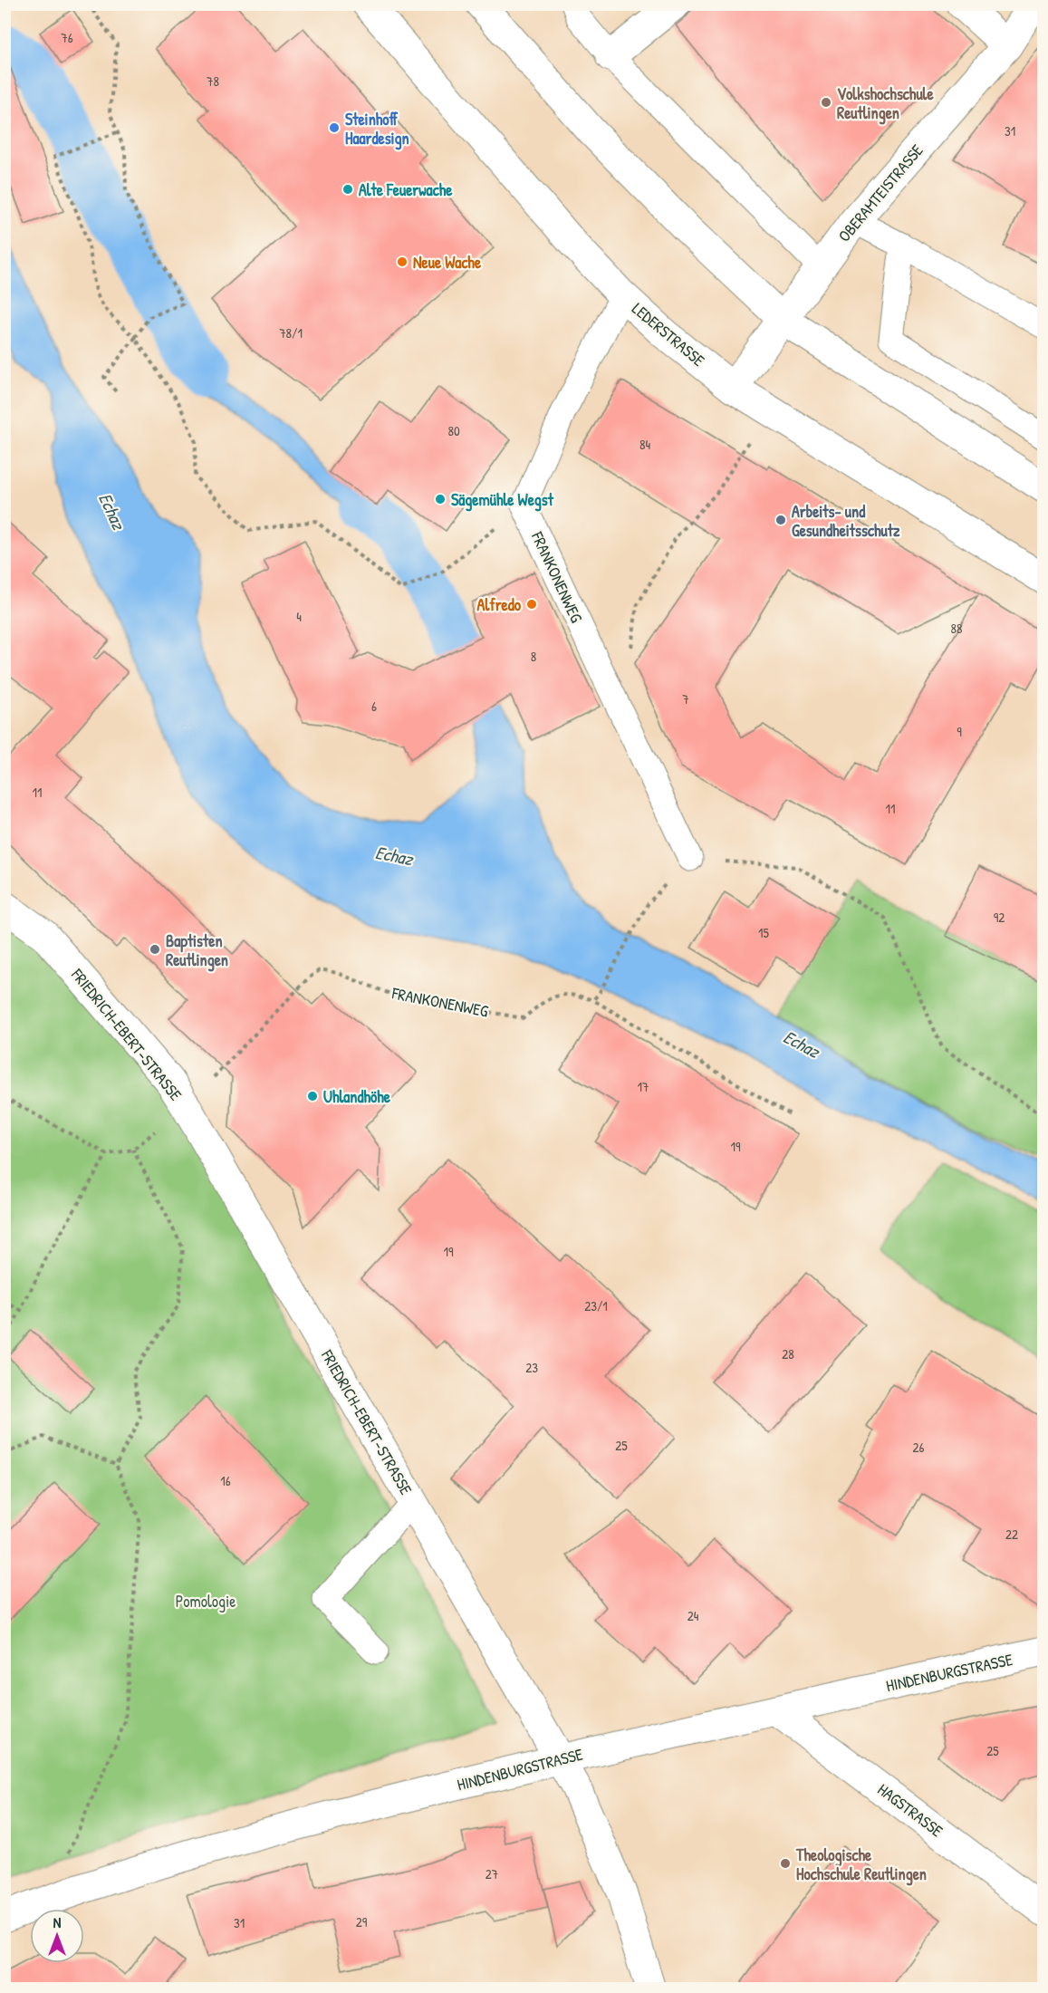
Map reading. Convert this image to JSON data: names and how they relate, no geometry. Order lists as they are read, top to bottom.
{
  "streets": {
    "street": [
      "OBERAMTEISTRASSE",
      "LEDERSTRASSE",
      "FRIEDRICH-EBERT-STRASSE",
      "HINDENBURGSTRASSE",
      "HAGSTRASSE"
    ],
    "lane": ["FRANKONENWEG"]
  },
  "crossings": [
    ["OBERAMTEISTRASSE", "LEDERSTRASSE"],
    ["FRIEDRICH-EBERT-STRASSE", "HINDENBURGSTRASSE"],
    ["HINDENBURGSTRASSE", "HAGSTRASSE"]
  ],
  "water": ["Echaz"],
  "parks": ["Pomologie"],
  "places": [
    "Volkshochschule Reutlingen",
    "Steinhoff Haardesign",
    "Alte Feuerwache",
    "Neue Wache",
    "Sägemühle Wegst",
    "Arbeits- und Gesundheitsschutz",
    "Alfredo",
    "Baptisten Reutlingen",
    "Uhlandhöhe",
    "Theologische Hochschule Reutlingen"
  ],
  "house_numbers": [
    "76",
    "78",
    "31",
    "78/1",
    "80",
    "84",
    "4",
    "88",
    "8",
    "7",
    "6",
    "9",
    "11",
    "11",
    "92",
    "15",
    "17",
    "19",
    "19",
    "23/1",
    "28",
    "23",
    "25",
    "26",
    "16",
    "22",
    "24",
    "25",
    "27",
    "29",
    "31"
  ],
  "north": "top"
}
